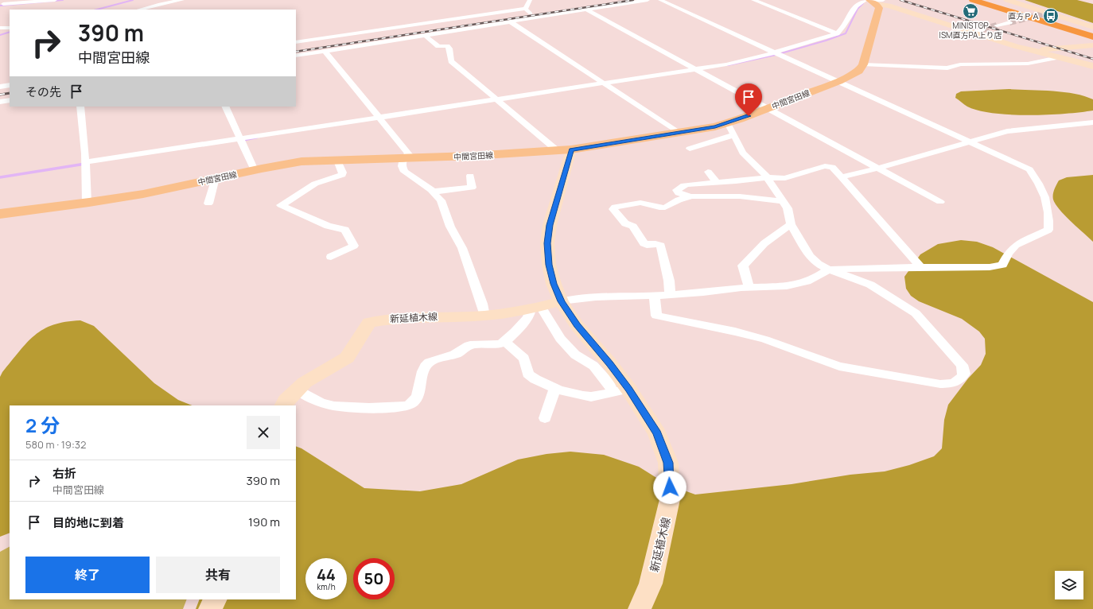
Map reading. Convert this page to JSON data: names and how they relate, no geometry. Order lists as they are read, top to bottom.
{
  "streets": {
    "main road": ["中間宮田線", "新延植木線"]
  },
  "crossings": [
    ["中間宮田線", "新延植木線"]
  ],
  "places": {
    "supermarket": ["MINISTOP ISM直方PA上り店"],
    "bus stop": ["直方ＰＡ"]
  },
  "page": {
    "turn": ["390 m", "中間宮田線"],
    "then": "その先",
    "heading": ["2 分", "580 m · 19:32"],
    "list": [
      {
        "name": "右折",
        "note": "中間宮田線",
        "value": "390 m"
      },
      {
        "name": "目的地に到着",
        "value": "190 m"
      }
    ],
    "buttons": ["終了", "共有"],
    "speed": "44 km/h",
    "limit": "50"
  }
}
